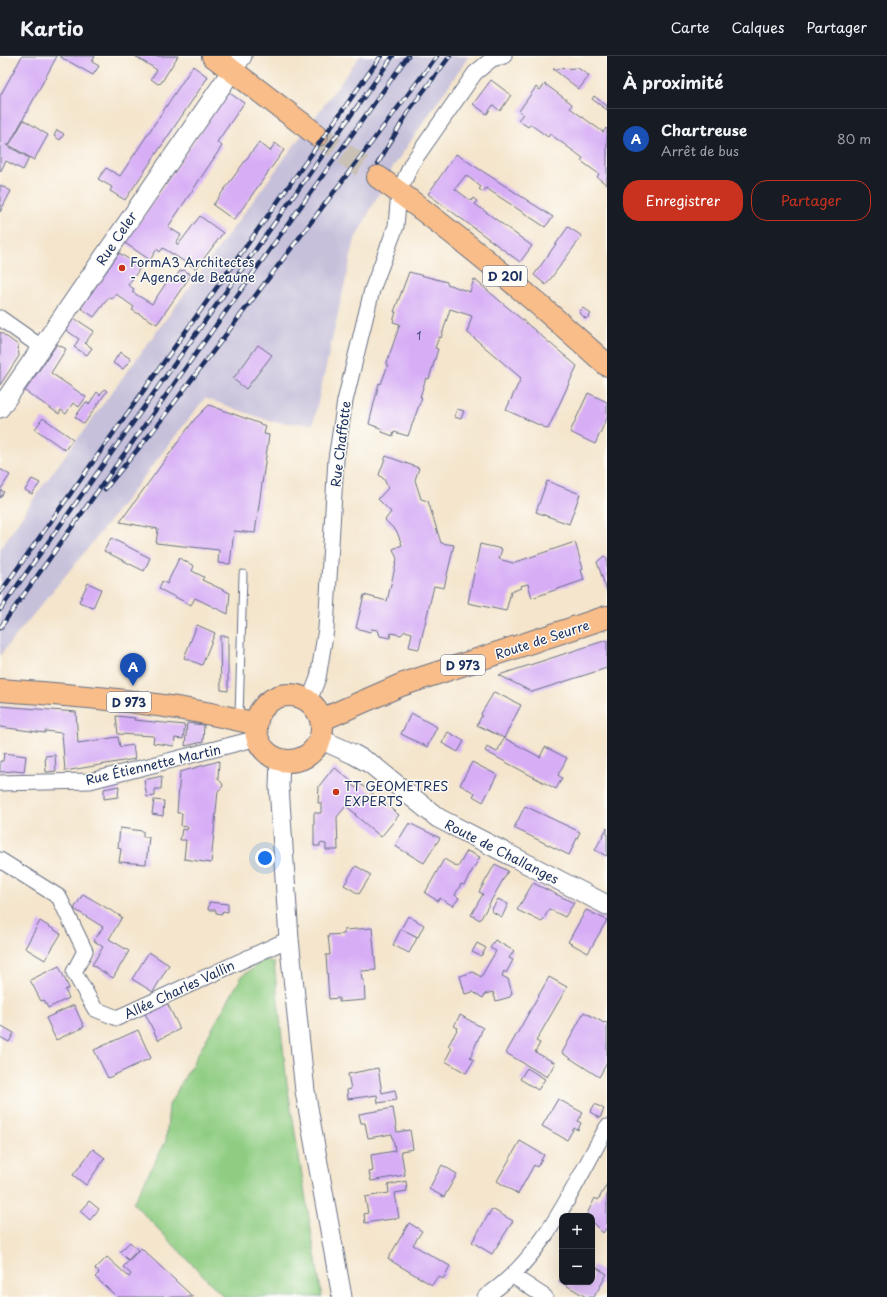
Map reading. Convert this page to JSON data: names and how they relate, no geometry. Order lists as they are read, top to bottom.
{
  "streets": {
    "main road": ["D 20I", "Route de Seurre", "D 973"],
    "street": [
      "Rue Celer",
      "Rue Chaffotte",
      "Rue Étiennette Martin",
      "Route de Challanges",
      "Allée Charles Vallin"
    ]
  },
  "crossings": [
    ["D 20I", "Rue Chaffotte"],
    ["Rue Chaffotte", "Route de Seurre"],
    ["Rue Chaffotte", "D 973"],
    ["Rue Chaffotte", "Rue Étiennette Martin"],
    ["Rue Chaffotte", "Route de Challanges"],
    ["Route de Seurre", "D 973"],
    ["Route de Seurre", "Rue Étiennette Martin"],
    ["Route de Seurre", "Route de Challanges"],
    ["D 973", "Rue Étiennette Martin"],
    ["D 973", "Route de Challanges"],
    ["Rue Étiennette Martin", "Route de Challanges"]
  ],
  "places": ["FormA3 Architectes - Agence de Beaune", "TT GEOMETRES EXPERTS"],
  "house_numbers": ["1"],
  "page": {
    "header": "Kartio",
    "nav": ["Carte", "Calques", "Partager"],
    "heading": "À proximité",
    "list": [
      {
        "mark": "A",
        "name": "Chartreuse",
        "note": "Arrêt de bus",
        "value": "80 m"
      }
    ],
    "buttons": ["Enregistrer", "Partager"],
    "pins": "A",
    "map_buttons": ["+", "−"]
  }
}
